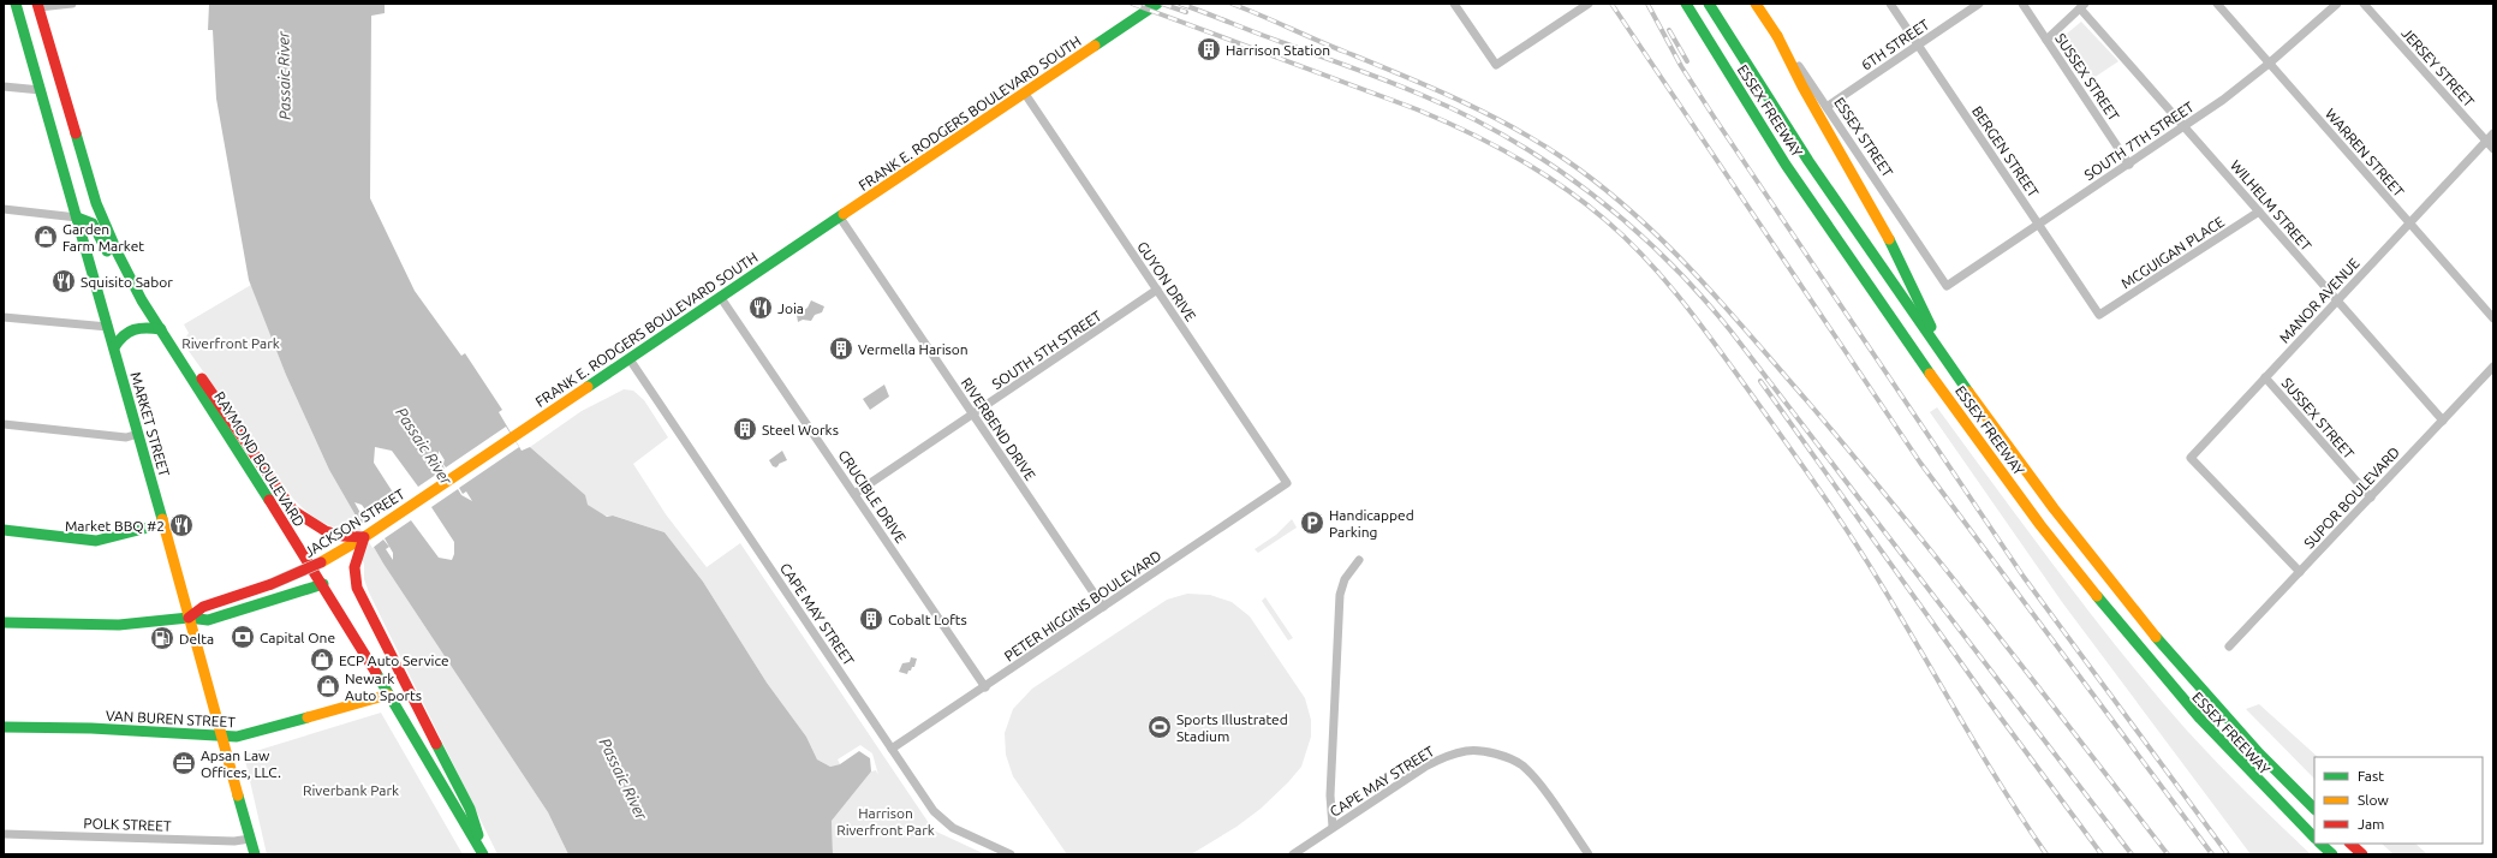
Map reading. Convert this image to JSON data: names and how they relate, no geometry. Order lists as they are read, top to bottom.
{
  "streets": {
    "main road": [
      "ESSEX FREEWAY",
      "FRANK E. RODGERS BOULEVARD SOUTH",
      "ESSEX STREET",
      "MARKET STREET",
      "RAYMOND BOULEVARD",
      "JACKSON STREET",
      "VAN BUREN STREET"
    ],
    "street": [
      "6TH STREET",
      "JERSEY STREET",
      "SUSSEX STREET",
      "SOUTH 7TH STREET",
      "BERGEN STREET",
      "WARREN STREET",
      "WILHELM STREET",
      "MCGUIGAN PLACE",
      "GUYON DRIVE",
      "MANOR AVENUE",
      "SOUTH 5TH STREET",
      "RIVERBEND DRIVE",
      "CRUCIBLE DRIVE",
      "SUPOR BOULEVARD",
      "PETER HIGGINS BOULEVARD",
      "CAPE MAY STREET",
      "POLK STREET"
    ]
  },
  "crossings": [
    ["6TH STREET", "ESSEX STREET"],
    ["6TH STREET", "BERGEN STREET"],
    ["JERSEY STREET", "MANOR AVENUE"],
    ["SUSSEX STREET", "SOUTH 7TH STREET"],
    ["SUSSEX STREET", "MANOR AVENUE"],
    ["SUSSEX STREET", "SUPOR BOULEVARD"],
    ["FRANK E. RODGERS BOULEVARD SOUTH", "GUYON DRIVE"],
    ["FRANK E. RODGERS BOULEVARD SOUTH", "RIVERBEND DRIVE"],
    ["FRANK E. RODGERS BOULEVARD SOUTH", "CRUCIBLE DRIVE"],
    ["FRANK E. RODGERS BOULEVARD SOUTH", "JACKSON STREET"],
    ["FRANK E. RODGERS BOULEVARD SOUTH", "CAPE MAY STREET"],
    ["ESSEX STREET", "SOUTH 7TH STREET"],
    ["SOUTH 7TH STREET", "BERGEN STREET"],
    ["SOUTH 7TH STREET", "WARREN STREET"],
    ["SOUTH 7TH STREET", "WILHELM STREET"],
    ["BERGEN STREET", "MCGUIGAN PLACE"],
    ["WARREN STREET", "MANOR AVENUE"],
    ["WILHELM STREET", "MCGUIGAN PLACE"],
    ["WILHELM STREET", "MANOR AVENUE"],
    ["WILHELM STREET", "SUPOR BOULEVARD"],
    ["GUYON DRIVE", "SOUTH 5TH STREET"],
    ["GUYON DRIVE", "PETER HIGGINS BOULEVARD"],
    ["MANOR AVENUE", "SUPOR BOULEVARD"],
    ["SOUTH 5TH STREET", "RIVERBEND DRIVE"],
    ["SOUTH 5TH STREET", "CRUCIBLE DRIVE"],
    ["MARKET STREET", "JACKSON STREET"],
    ["MARKET STREET", "VAN BUREN STREET"],
    ["MARKET STREET", "POLK STREET"],
    ["RIVERBEND DRIVE", "PETER HIGGINS BOULEVARD"],
    ["RAYMOND BOULEVARD", "JACKSON STREET"],
    ["RAYMOND BOULEVARD", "VAN BUREN STREET"],
    ["CRUCIBLE DRIVE", "PETER HIGGINS BOULEVARD"],
    ["PETER HIGGINS BOULEVARD", "CAPE MAY STREET"]
  ],
  "water": ["Passaic River"],
  "parks": ["Riverfront Park", "Riverbank Park", "Harrison Riverfront Park"],
  "places": {
    "building": [
      "Harrison Station",
      "Vermella Harison",
      "Steel Works",
      "Cobalt Lofts"
    ],
    "shop": ["Garden Farm Market", "ECP Auto Service", "Newark Auto Sports"],
    "restaurant": ["Squisito Sabor", "Joia", "Market BBQ #2"],
    "parking": ["Handicapped Parking"],
    "bank": ["Capital One"],
    "fuel station": ["Delta"],
    "sports": ["Sports Illustrated Stadium"],
    "office": ["Apsan Law Offices, LLC."]
  },
  "legend": ["Fast", "Slow", "Jam"]
}
